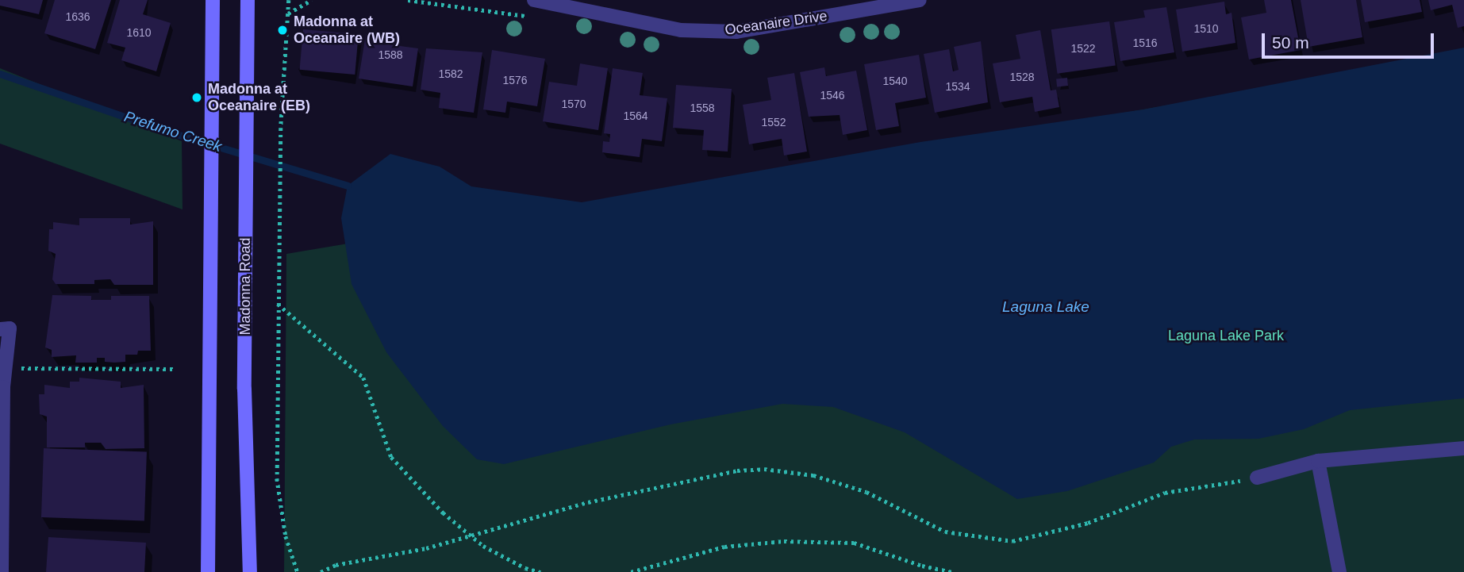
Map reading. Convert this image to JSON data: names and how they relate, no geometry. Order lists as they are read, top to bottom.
{
  "streets": {
    "main road": ["Madonna Road"],
    "street": ["Oceanaire Drive"]
  },
  "water": ["Prefumo Creek", "Laguna Lake"],
  "parks": ["Laguna Lake Park"],
  "places": ["Madonna at Oceanaire (WB)", "Madonna at Oceanaire (EB)"],
  "house_numbers": [
    "1636",
    "1510",
    "1610",
    "1516",
    "1522",
    "1588",
    "1582",
    "1528",
    "1576",
    "1540",
    "1534",
    "1546",
    "1570",
    "1558",
    "1564",
    "1552"
  ],
  "scale_bar": "50 m"
}
